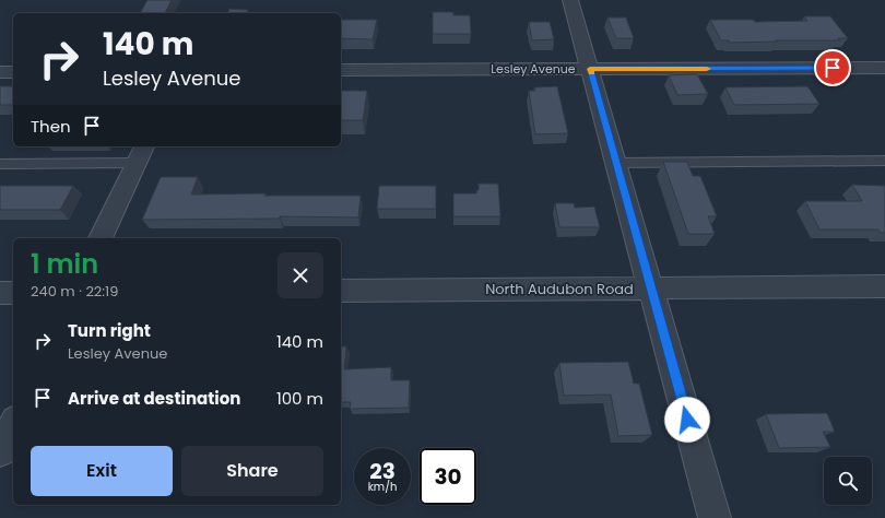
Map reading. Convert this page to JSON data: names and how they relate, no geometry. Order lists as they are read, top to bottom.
{
  "streets": {
    "street": ["Lesley Avenue", "North Audubon Road"]
  },
  "page": {
    "turn": ["140 m", "Lesley Avenue"],
    "then": "Then",
    "heading": ["1 min", "240 m · 22:19"],
    "list": [
      {
        "name": "Turn right",
        "note": "Lesley Avenue",
        "value": "140 m"
      },
      {
        "name": "Arrive at destination",
        "value": "100 m"
      }
    ],
    "buttons": ["Exit", "Share"],
    "speed": "23 km/h",
    "limit": "30"
  }
}
